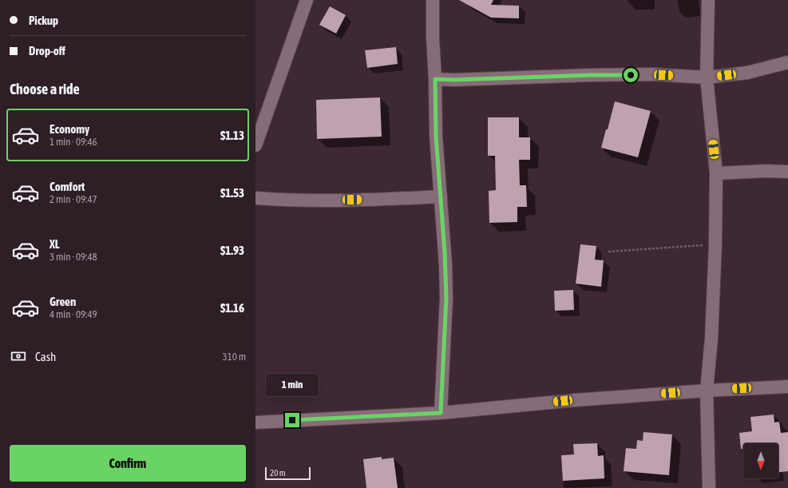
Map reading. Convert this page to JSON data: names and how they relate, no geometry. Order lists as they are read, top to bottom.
{
  "scale_bar": "20 m",
  "north": "bottom",
  "page": {
    "banner": ["Pickup", "Drop-off"],
    "heading": "Choose a ride",
    "list": [
      {
        "name": "Economy",
        "note": "1 min · 09:46",
        "value": "$1.13"
      },
      {
        "name": "Comfort",
        "note": "2 min · 09:47",
        "value": "$1.53"
      },
      {
        "name": "XL",
        "note": "3 min · 09:48",
        "value": "$1.93"
      },
      {
        "name": "Green",
        "note": "4 min · 09:49",
        "value": "$1.16"
      }
    ],
    "pay": ["Cash", "310 m"],
    "bubble": "1 min",
    "buttons": "Confirm",
    "scale": "20 m"
  }
}
